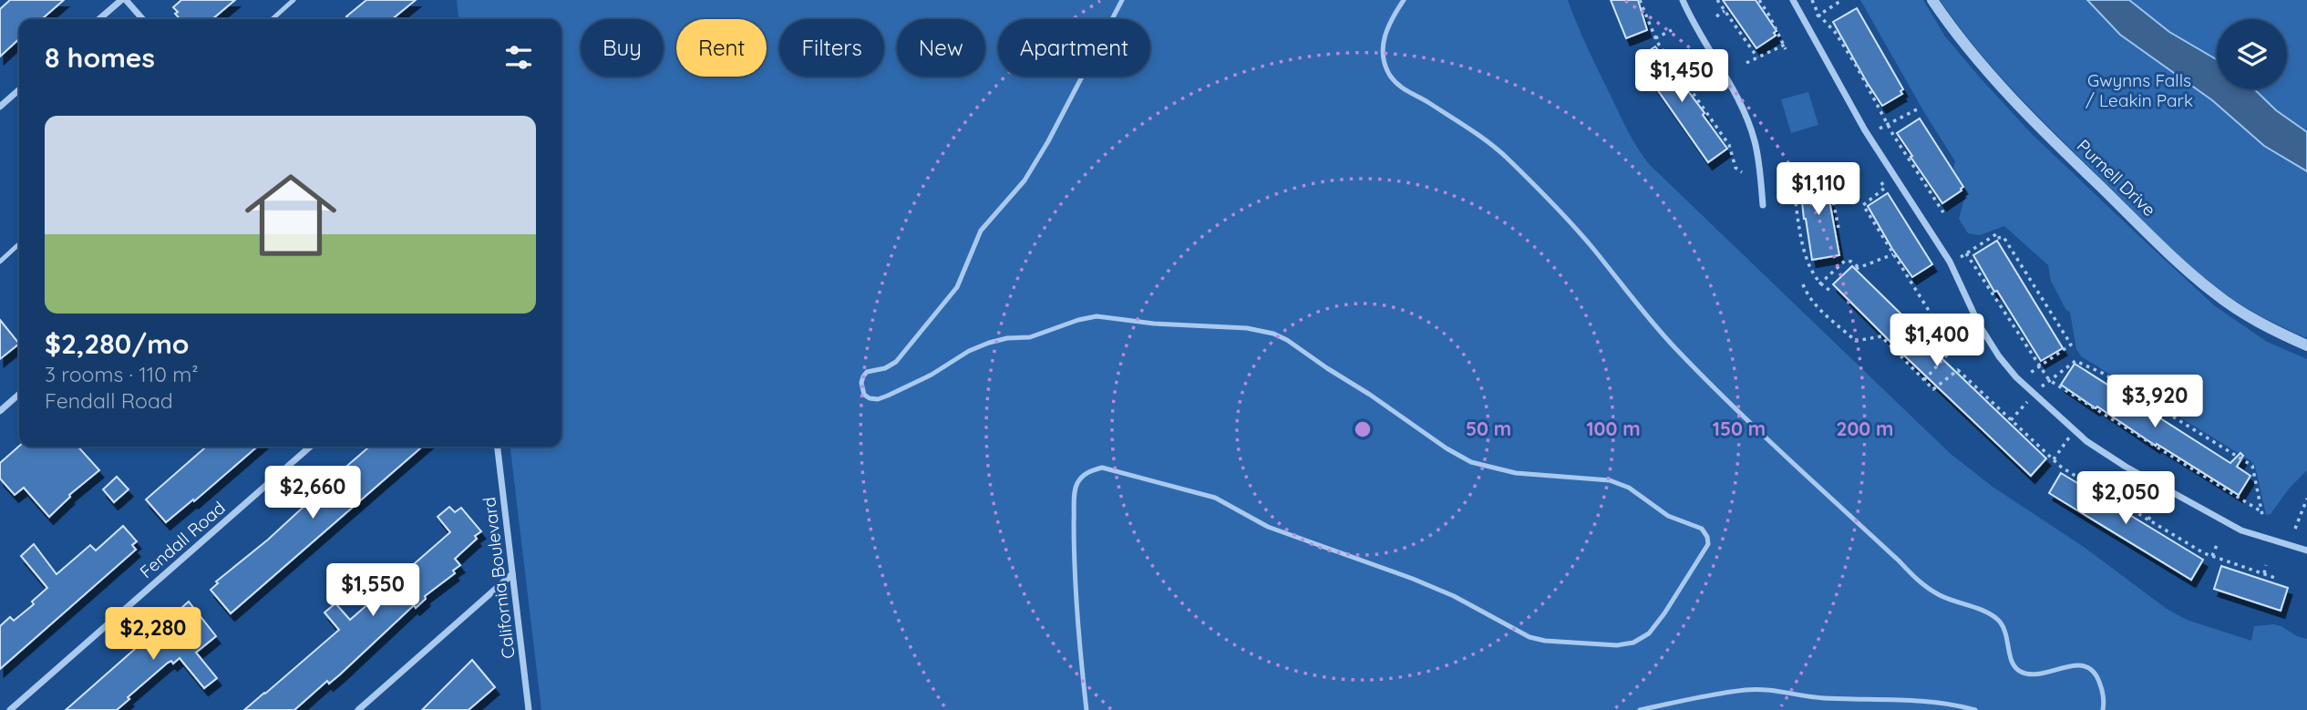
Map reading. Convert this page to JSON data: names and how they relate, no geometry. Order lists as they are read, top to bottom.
{
  "streets": {
    "street": ["Purnell Drive", "Fendall Road", "California Boulevard"]
  },
  "parks": ["Gwynns Falls / Leakin Park"],
  "page": {
    "chip": [
      "Buy",
      "Rent",
      "Filters",
      "New",
      "Apartment"
    ],
    "heading": "8 homes",
    "price": [
      "$1,450",
      "$1,110",
      "$1,400",
      "$3,920",
      "$2,660",
      "$2,050",
      "$1,550",
      "$2,280"
    ],
    "list": [
      {
        "name": "$2,280/mo",
        "note": "3 rooms · 110 m² · Fendall Road"
      }
    ]
  },
  "rings": [
    "50 m",
    "100 m",
    "150 m",
    "200 m"
  ]
}
